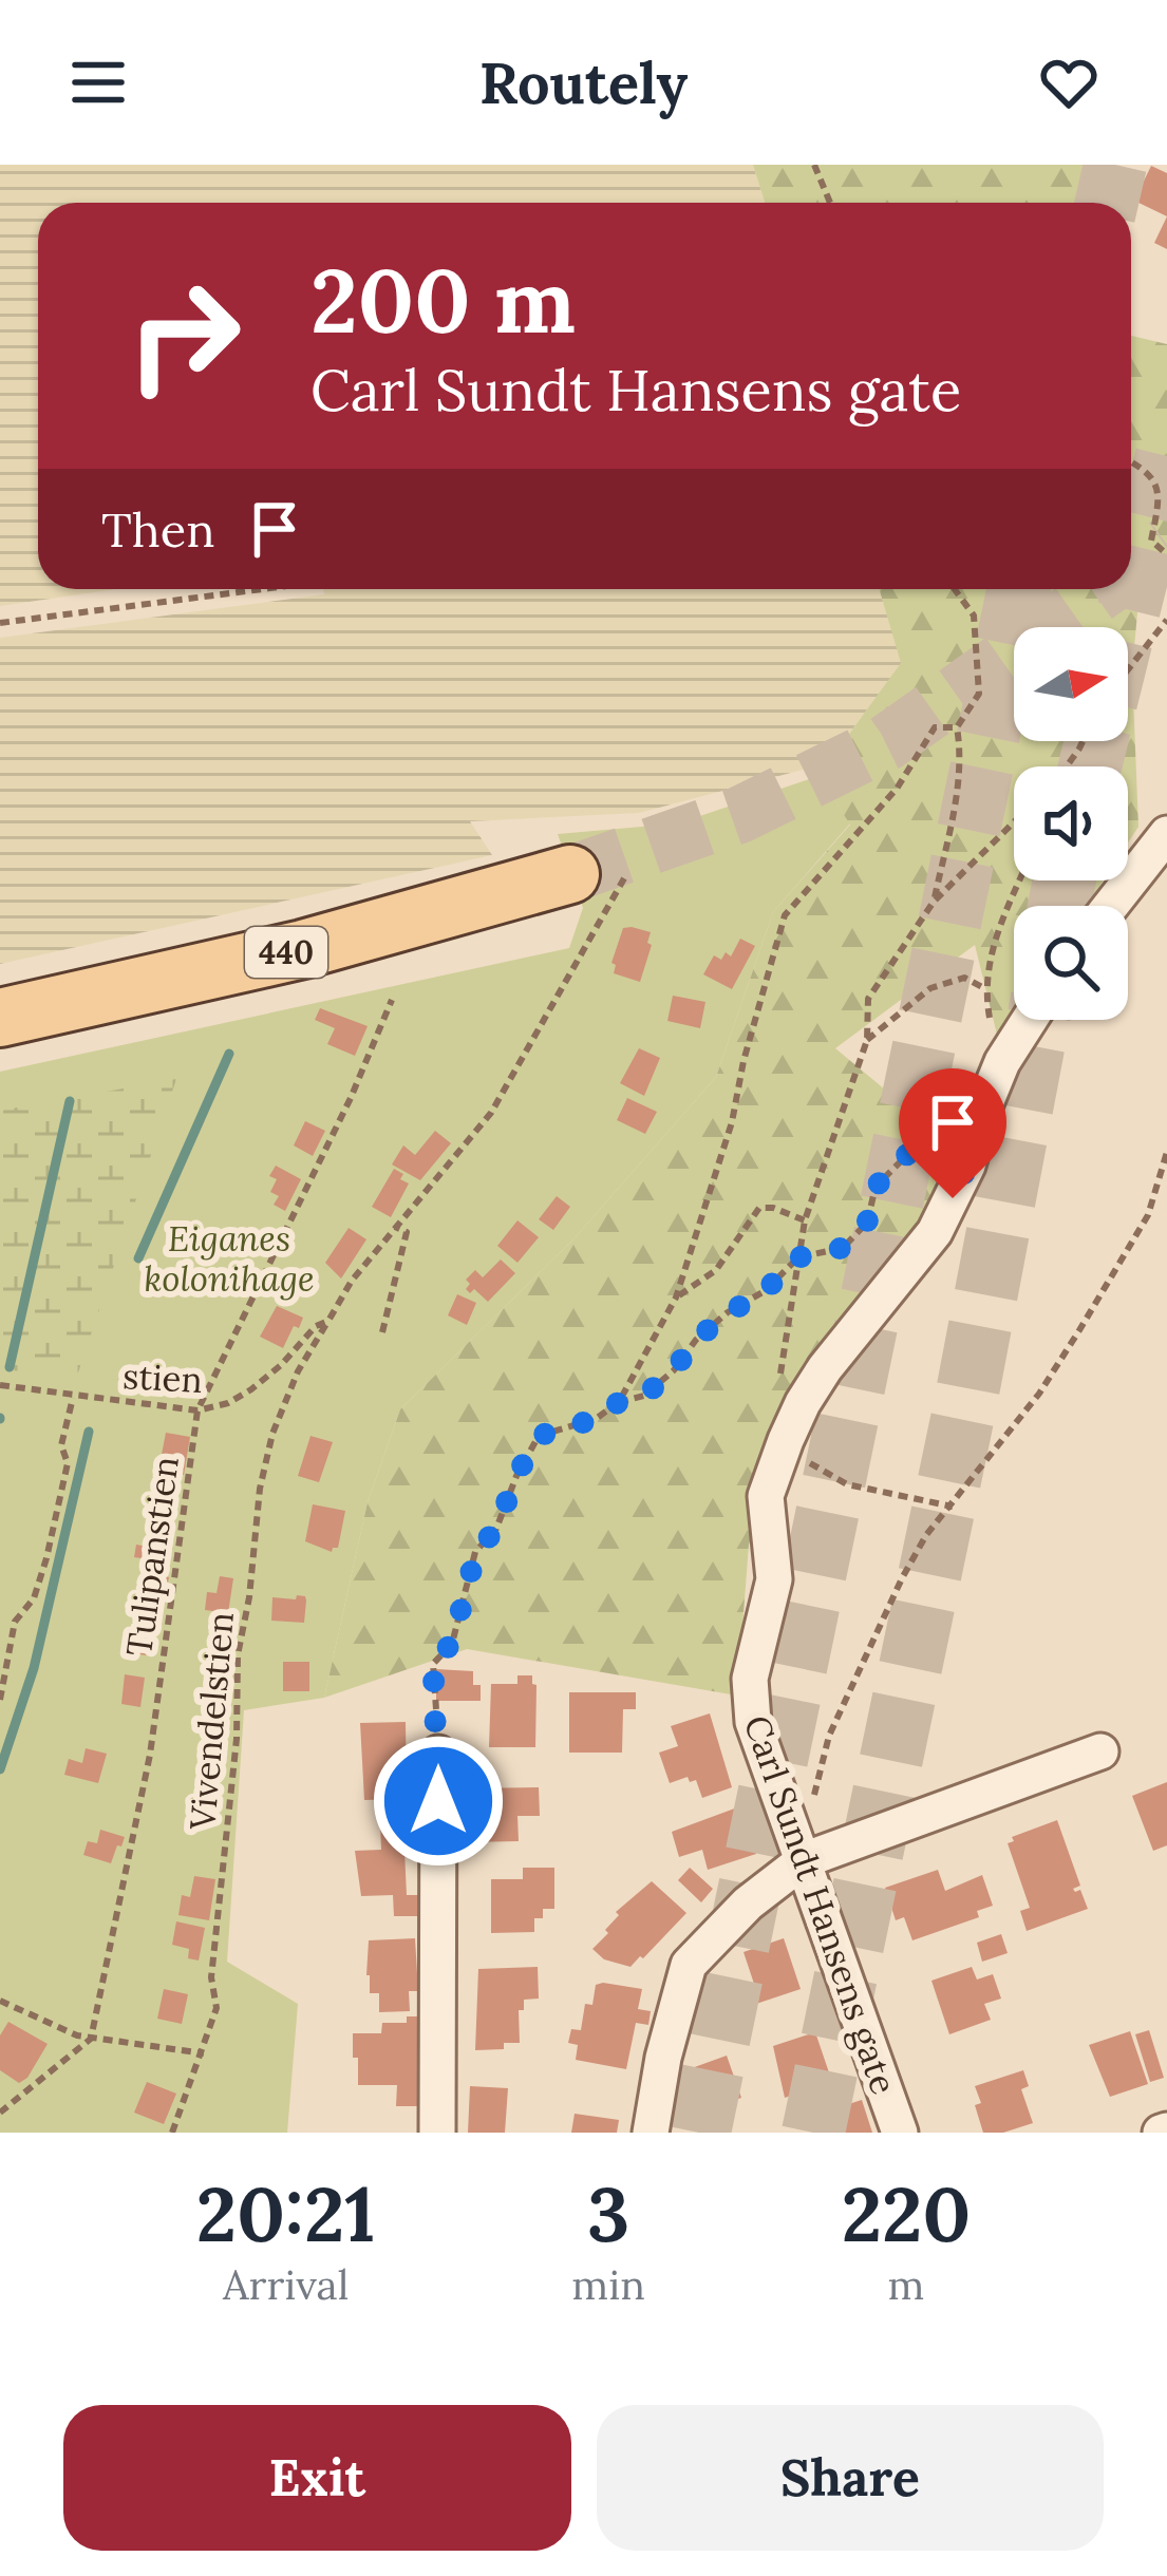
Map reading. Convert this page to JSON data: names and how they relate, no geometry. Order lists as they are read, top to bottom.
{
  "streets": {
    "main road": ["440"],
    "street": ["Carl Sundt Hansens gate"],
    "path": ["stien", "Tulipanstien", "Vivendelstien"]
  },
  "crossings": [
    ["440", "stien"],
    ["stien", "Tulipanstien"],
    ["stien", "Vivendelstien"]
  ],
  "parks": ["Eiganes kolonihage"],
  "north": "right",
  "page": {
    "header": "Routely",
    "turn": ["200 m", "Carl Sundt Hansens gate"],
    "then": "Then",
    "eta": [
      "20:21",
      "Arrival",
      "3",
      "min",
      "220",
      "m"
    ],
    "buttons": ["Exit", "Share"]
  }
}
